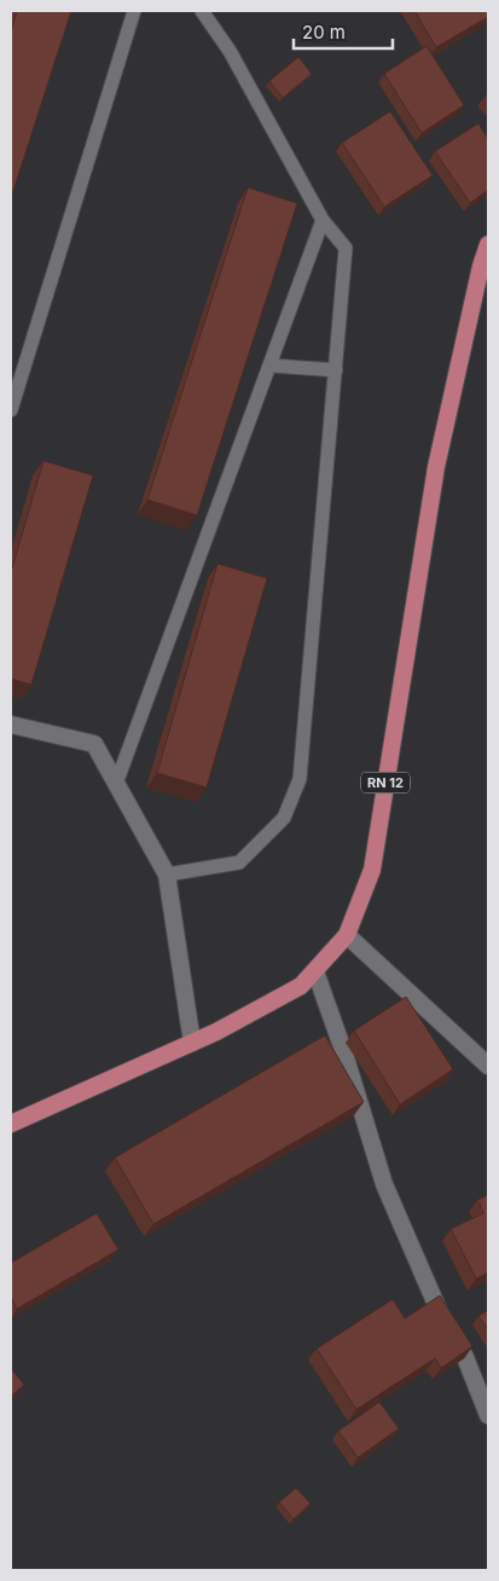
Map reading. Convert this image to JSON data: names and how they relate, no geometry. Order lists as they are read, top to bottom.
{
  "streets": {
    "main road": ["RN 12"]
  },
  "scale_bar": "20 m"
}
